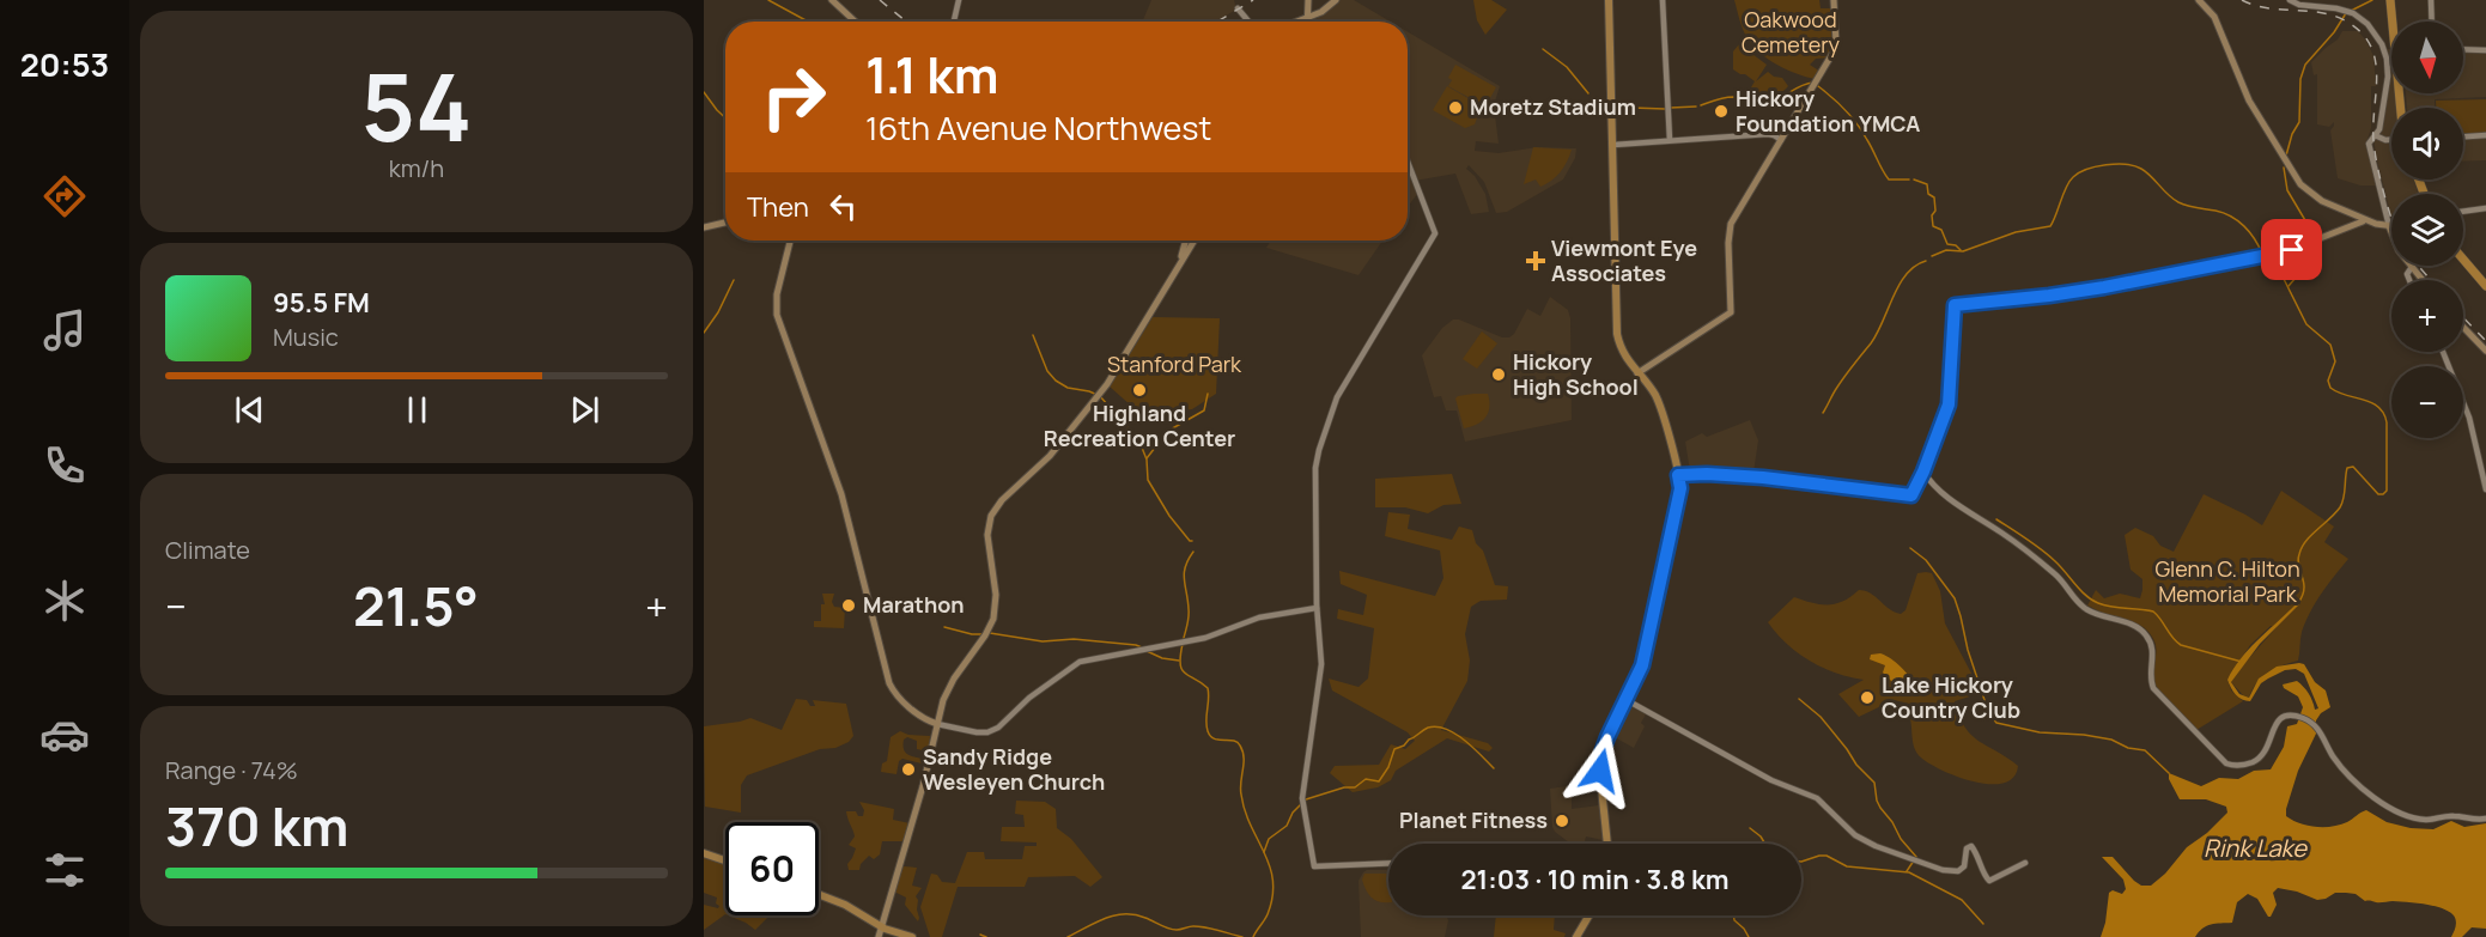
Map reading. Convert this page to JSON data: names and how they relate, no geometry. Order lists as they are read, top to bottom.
{
  "water": ["Rink Lake"],
  "parks": ["Oakwood Cemetery", "Stanford Park", "Glenn C. Hilton Memorial Park"],
  "places": {
    "other": [
      "Moretz Stadium",
      "Hickory Foundation YMCA",
      "Hickory High School",
      "Highland Recreation Center",
      "Marathon",
      "Lake Hickory Country Club",
      "Sandy Ridge Wesleyen Church",
      "Planet Fitness"
    ],
    "health": ["Viewmont Eye Associates"]
  },
  "north": "bottom",
  "page": {
    "tabs": "20:53",
    "tile": [
      ["54", "km/h"],
      "Climate",
      ["Range · 74%", "370 km"]
    ],
    "map_buttons": ["+", "−"],
    "turn": ["1.1 km", "16th Avenue Northwest"],
    "then": "Then",
    "song": ["95.5 FM", "Music"],
    "heat": ["−", "21.5°", "+"],
    "limit": "60",
    "trip": "21:03 · 10 min · 3.8 km"
  }
}
